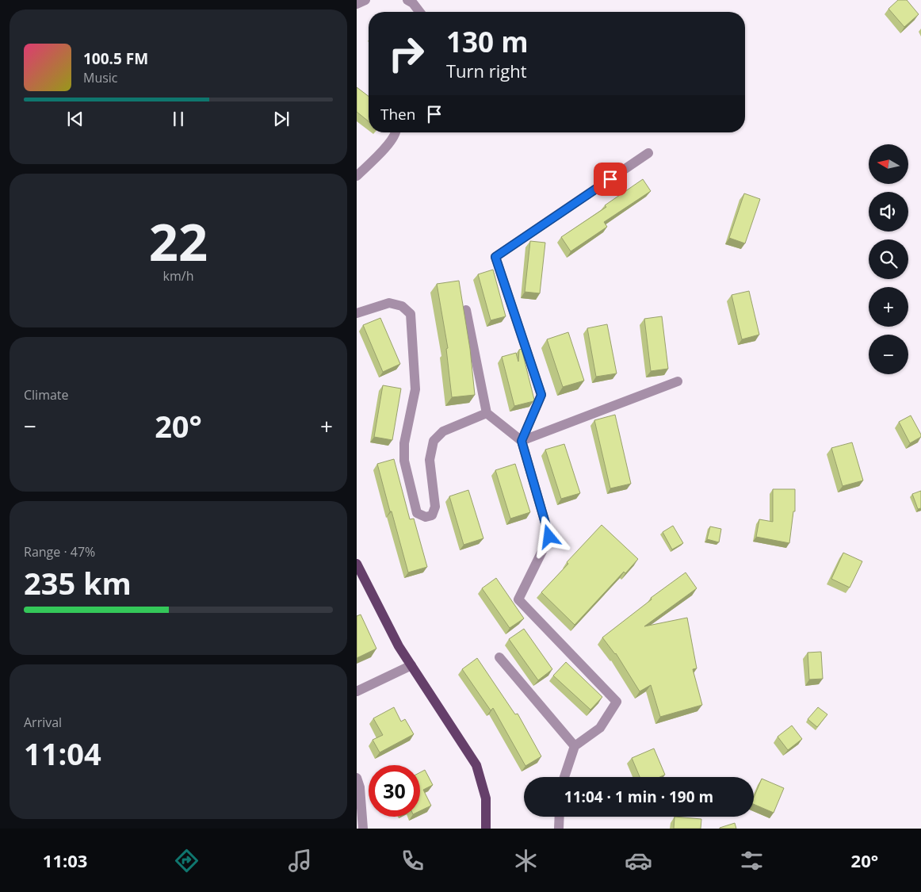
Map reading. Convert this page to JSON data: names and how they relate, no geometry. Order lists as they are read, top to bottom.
{
  "north": "left",
  "page": {
    "turn": ["130 m", "Turn right"],
    "song": ["100.5 FM", "Music"],
    "then": "Then",
    "map_buttons": ["+", "−"],
    "tile": [
      ["22", "km/h"],
      "Climate",
      ["Range · 47%", "235 km"],
      ["Arrival", "11:04"]
    ],
    "heat": ["−", "20°", "+"],
    "limit": "30",
    "trip": "11:04 · 1 min · 190 m",
    "tabs": ["11:03", "20°"]
  }
}
